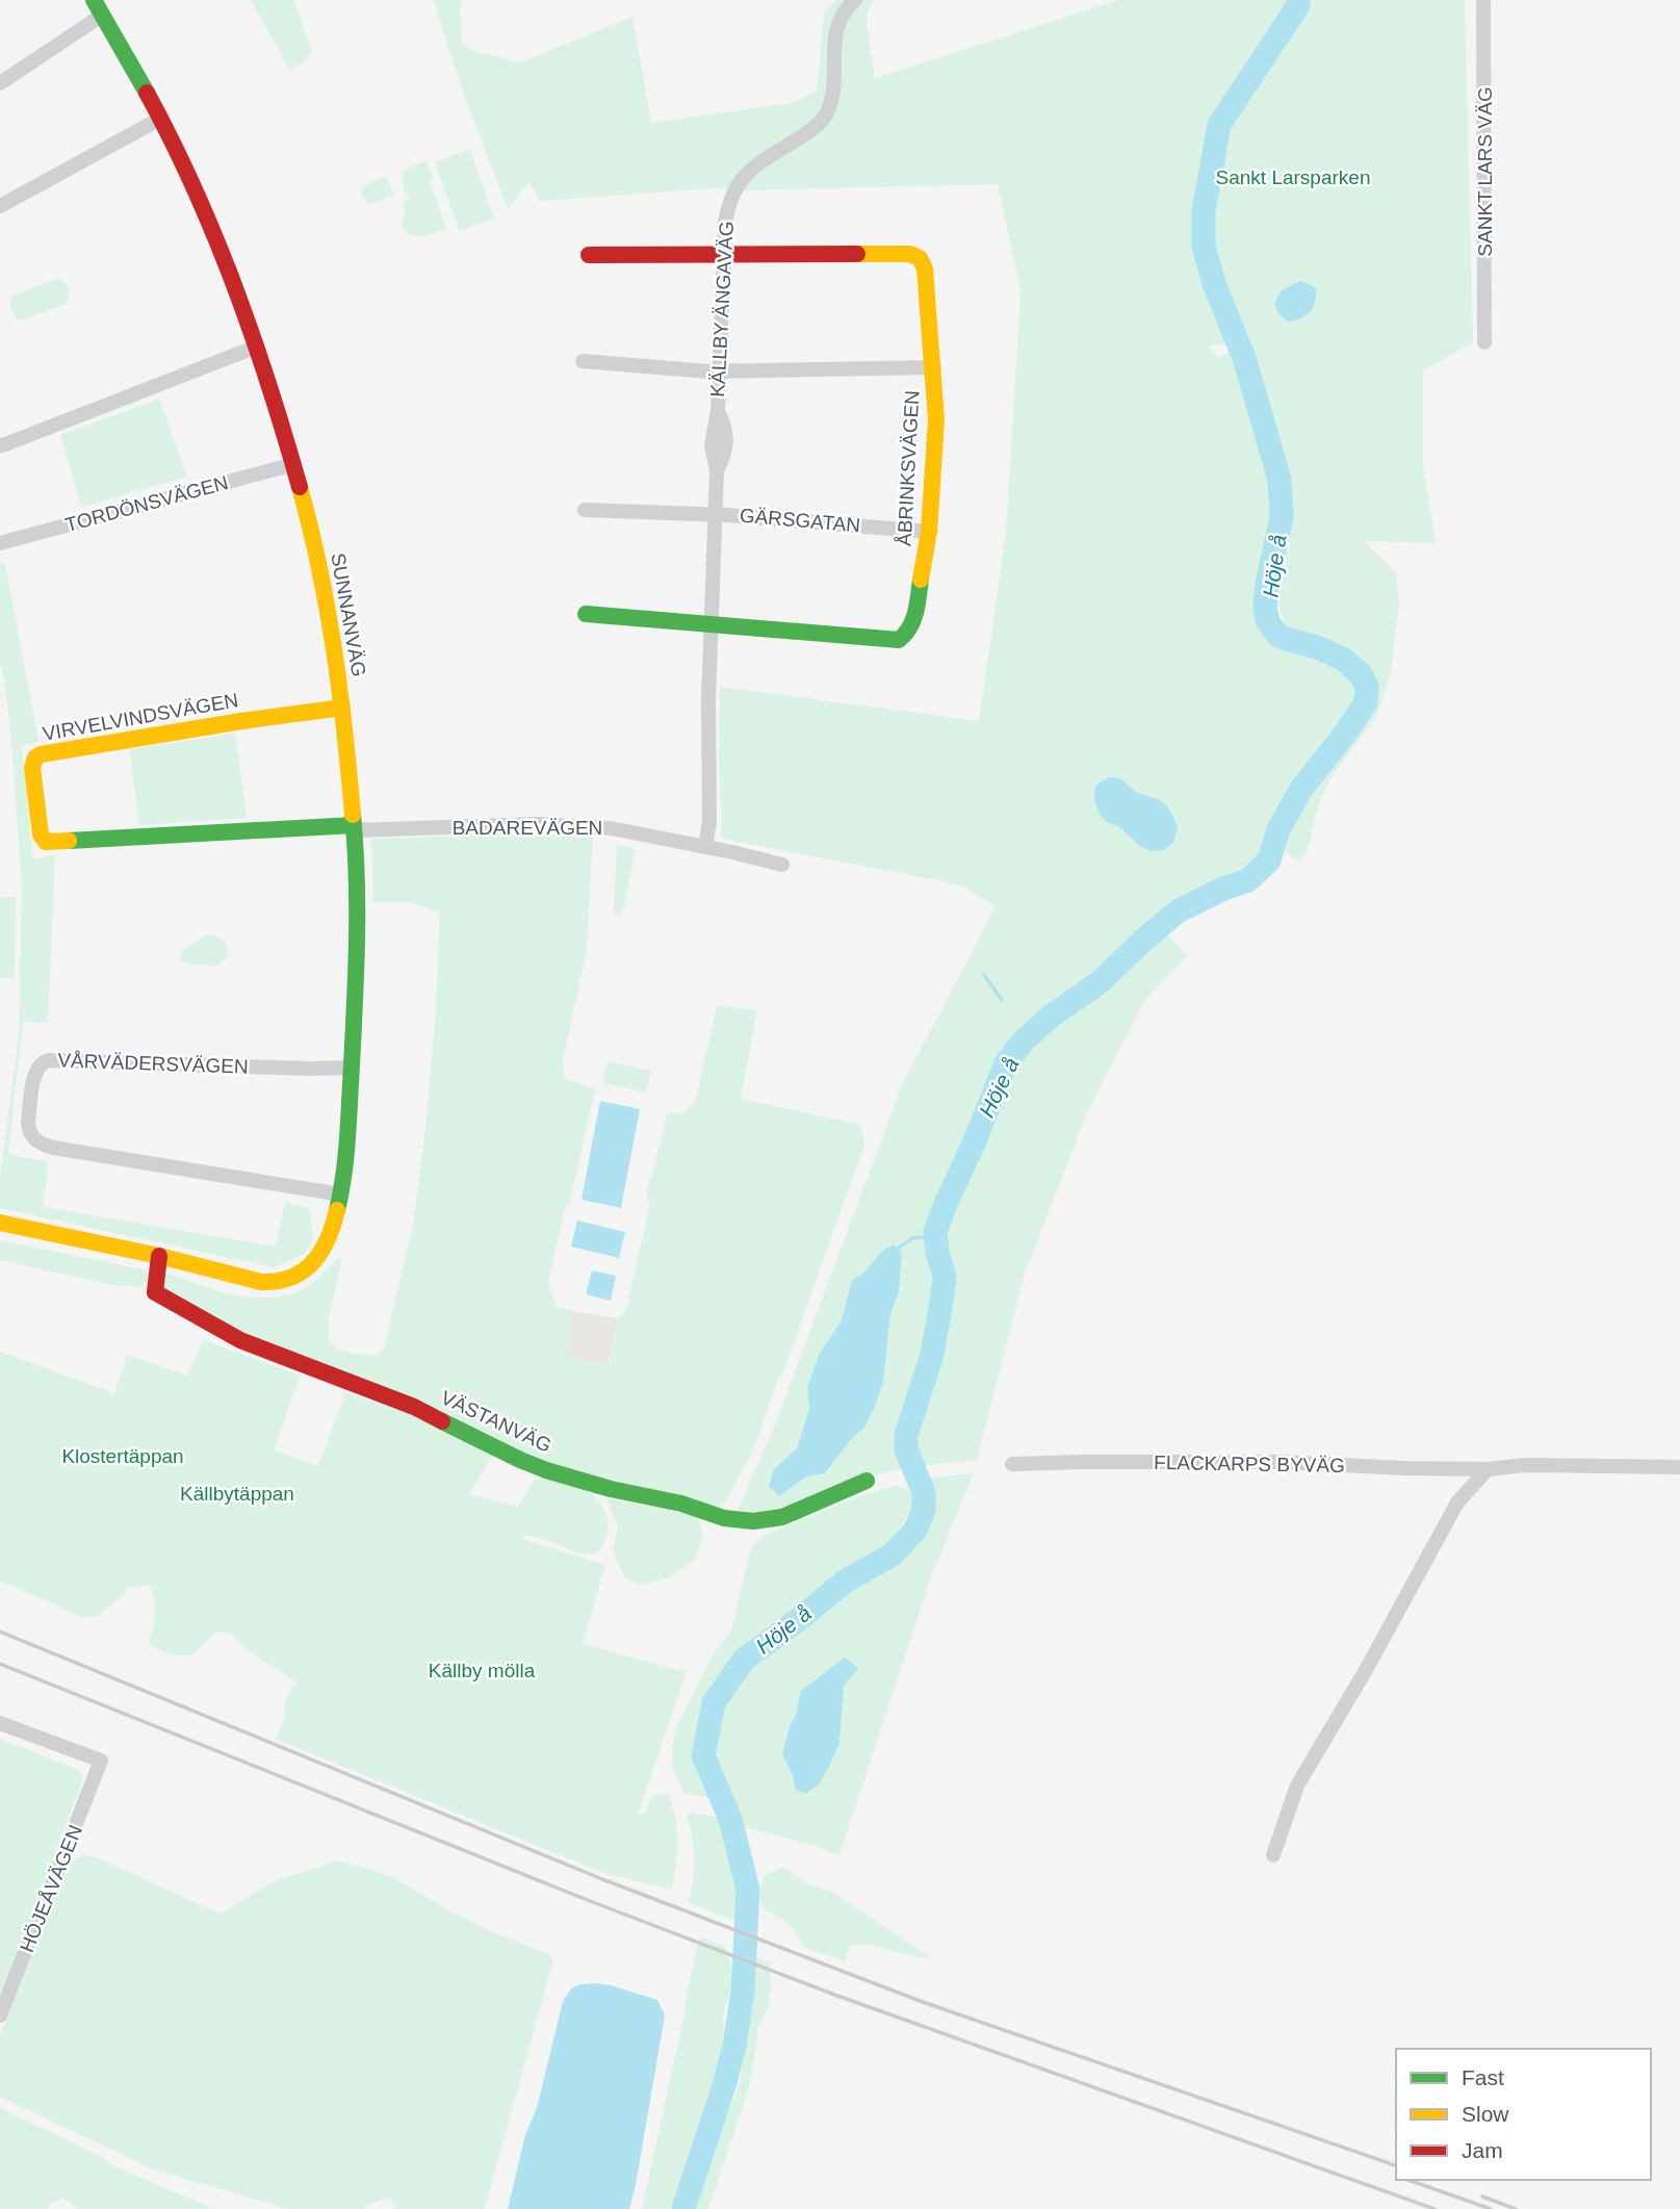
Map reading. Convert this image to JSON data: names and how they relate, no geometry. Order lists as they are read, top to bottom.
{
  "streets": {
    "street": [
      "SANKT LARS VÄG",
      "KÄLLBY ÄNGAVÄG",
      "ÅBRINKSVÄGEN",
      "TORDÖNSVÄGEN",
      "GÄRSGATAN",
      "SUNNANVÄG",
      "VIRVELVINDSVÄGEN",
      "BADAREVÄGEN",
      "VÅRVÄDERSVÄGEN",
      "VÄSTANVÄG",
      "FLACKARPS BYVÄG",
      "HÖJEÅVÄGEN"
    ]
  },
  "crossings": [
    ["KÄLLBY ÄNGAVÄG", "ÅBRINKSVÄGEN"],
    ["KÄLLBY ÄNGAVÄG", "GÄRSGATAN"],
    ["KÄLLBY ÄNGAVÄG", "BADAREVÄGEN"],
    ["ÅBRINKSVÄGEN", "GÄRSGATAN"],
    ["TORDÖNSVÄGEN", "SUNNANVÄG"],
    ["SUNNANVÄG", "VIRVELVINDSVÄGEN"],
    ["SUNNANVÄG", "BADAREVÄGEN"],
    ["SUNNANVÄG", "VÅRVÄDERSVÄGEN"],
    ["SUNNANVÄG", "VÄSTANVÄG"],
    ["VIRVELVINDSVÄGEN", "BADAREVÄGEN"]
  ],
  "water": ["Höje å"],
  "parks": [
    "Sankt Larsparken",
    "Klostertäppan",
    "Källbytäppan",
    "Källby mölla"
  ],
  "legend": ["Fast", "Slow", "Jam"]
}
